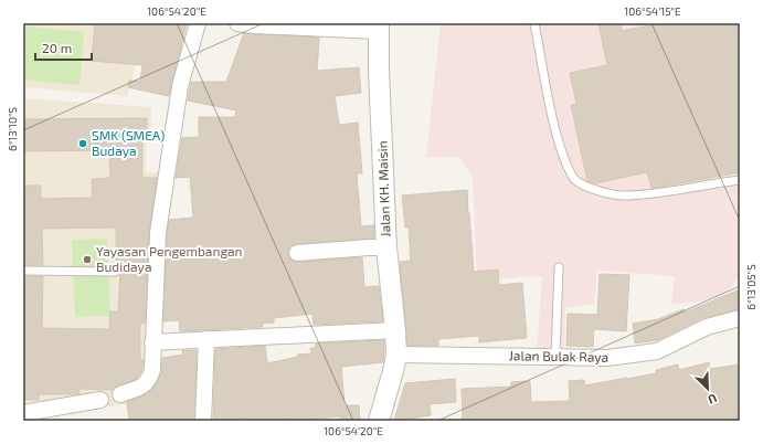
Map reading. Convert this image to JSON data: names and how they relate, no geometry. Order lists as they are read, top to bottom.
{
  "streets": {
    "street": ["Jalan KH. Maisin", "Jalan Bulak Raya"]
  },
  "crossings": [
    ["Jalan KH. Maisin", "Jalan Bulak Raya"]
  ],
  "places": ["SMK (SMEA) Budaya", "Yayasan Pengembangan Budidaya"],
  "scale_bar": "20 m",
  "north": "bottom right",
  "coordinates": [
    "106°54'20\"E",
    "106°54'15\"E",
    "6°13'10\"S",
    "6°13'05\"S"
  ]
}
